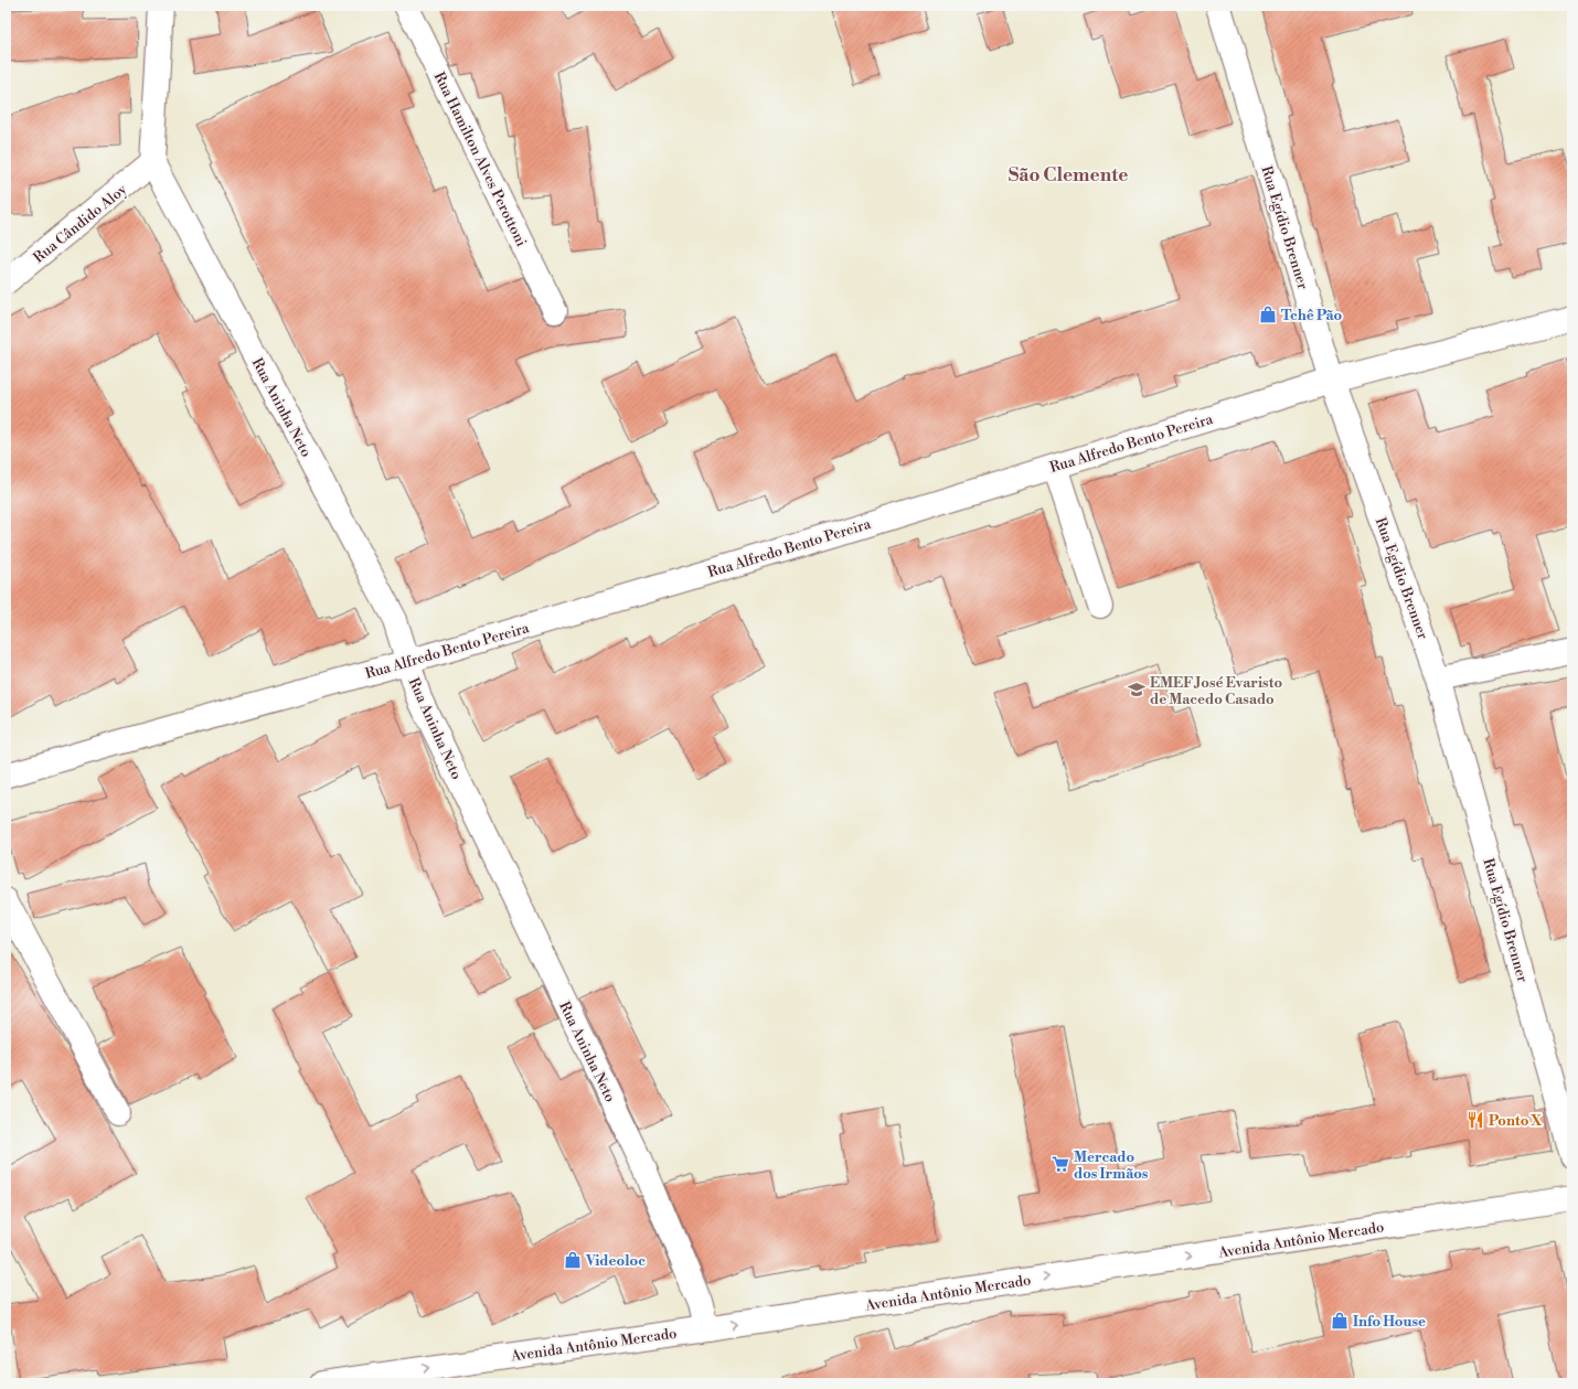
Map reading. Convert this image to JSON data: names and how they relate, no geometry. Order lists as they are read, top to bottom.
{
  "streets": {
    "street": [
      "Rua Hamilton Alves Perottoni",
      "Rua Cândido Aloy",
      "Rua Egídio Brenner",
      "Rua Aninha Neto",
      "Rua Alfredo Bento Pereira",
      "Avenida Antônio Mercado"
    ]
  },
  "crossings": [
    ["Rua Cândido Aloy", "Rua Aninha Neto"],
    ["Rua Egídio Brenner", "Rua Alfredo Bento Pereira"],
    ["Rua Aninha Neto", "Rua Alfredo Bento Pereira"],
    ["Rua Aninha Neto", "Avenida Antônio Mercado"]
  ],
  "one_way": ["Avenida Antônio Mercado"],
  "districts": ["São Clemente"],
  "places": {
    "shop": ["Tchê Pão", "Videoloc", "Info House"],
    "school or university": ["EMEF José Evaristo de Macedo Casado"],
    "restaurant": ["Ponto X"],
    "supermarket": ["Mercado dos Irmãos"]
  }
}
